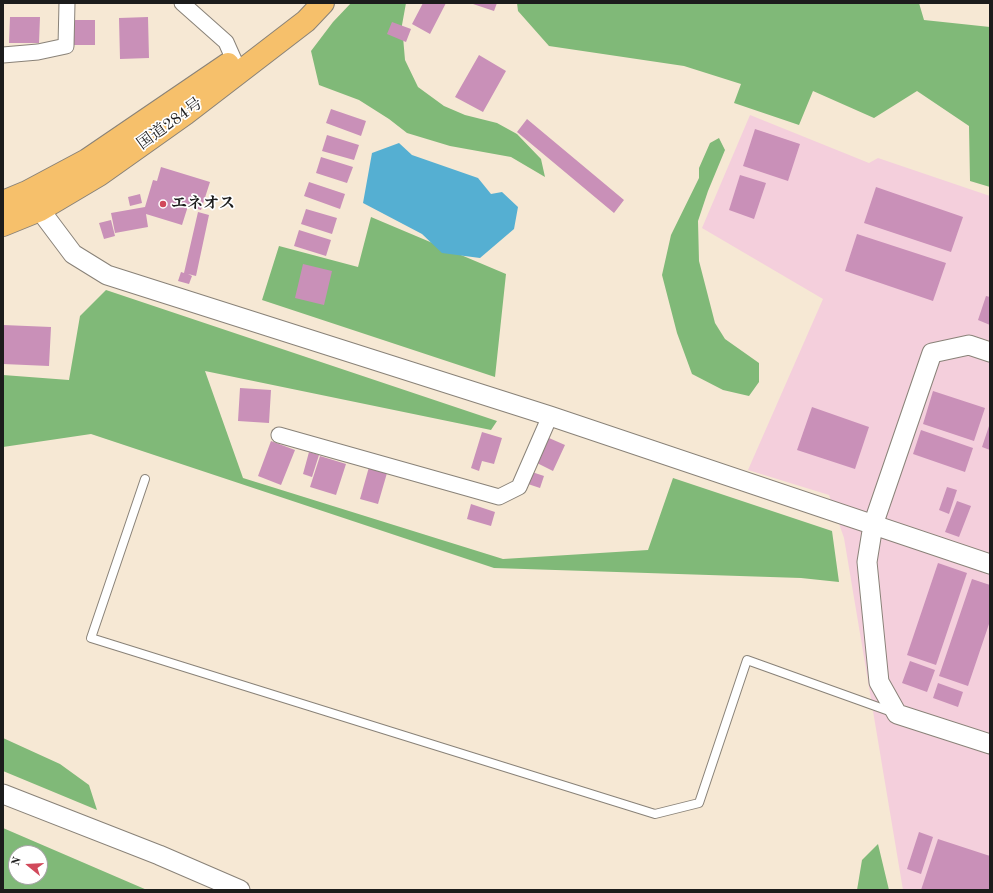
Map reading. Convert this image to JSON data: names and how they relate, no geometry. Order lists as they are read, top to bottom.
{
  "streets": {
    "highway": ["国道284号"]
  },
  "places": ["エネオス"],
  "north": "left"
}
